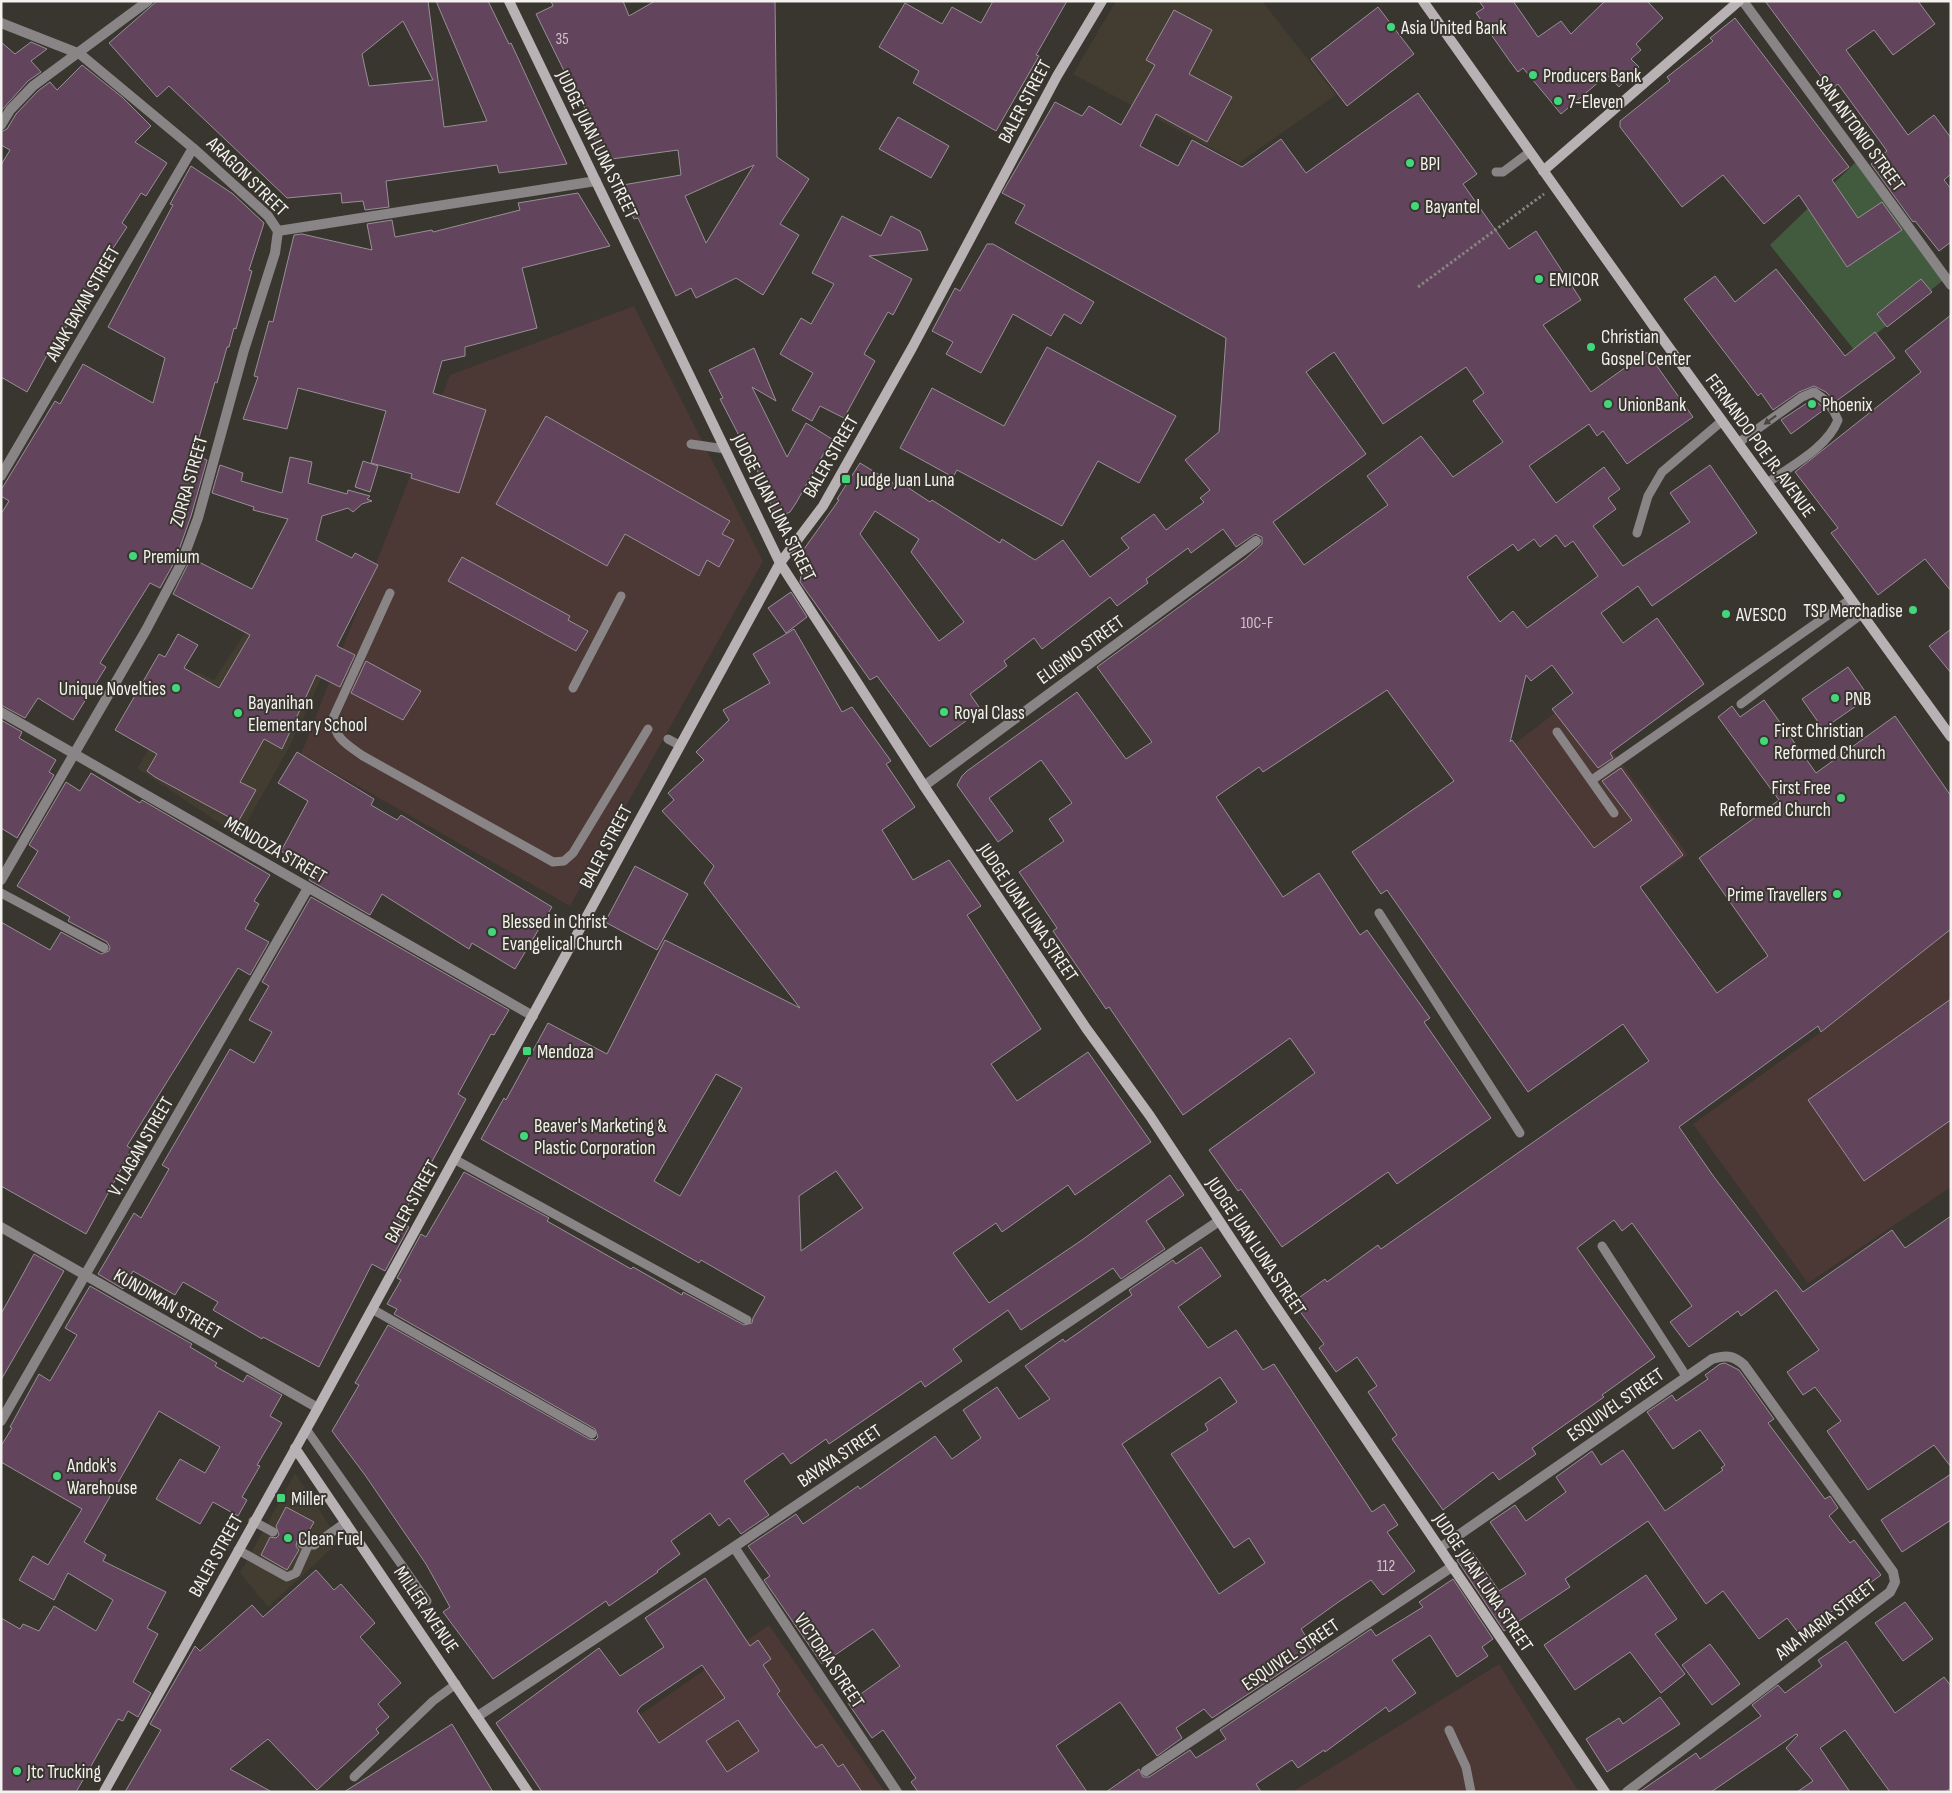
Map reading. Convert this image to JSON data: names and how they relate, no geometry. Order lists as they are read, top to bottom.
{
  "streets": {
    "street": [
      "BALER STREET",
      "SAN ANTONIO STREET",
      "JUDGE JUAN LUNA STREET",
      "ARAGON STREET",
      "ANAK BAYAN STREET",
      "FERNANDO POE JR. AVENUE",
      "ZORRA STREET",
      "ELIGINO STREET",
      "MENDOZA STREET",
      "V. ILAGAN STREET",
      "KUNDIMAN STREET",
      "ESQUIVEL STREET",
      "BAYAYA STREET",
      "MILLER AVENUE",
      "ANA MARIA STREET",
      "VICTORIA STREET"
    ]
  },
  "crossings": [
    ["BALER STREET", "JUDGE JUAN LUNA STREET"],
    ["BALER STREET", "MENDOZA STREET"],
    ["BALER STREET", "KUNDIMAN STREET"],
    ["BALER STREET", "MILLER AVENUE"],
    ["JUDGE JUAN LUNA STREET", "ARAGON STREET"],
    ["JUDGE JUAN LUNA STREET", "ELIGINO STREET"],
    ["JUDGE JUAN LUNA STREET", "ESQUIVEL STREET"],
    ["JUDGE JUAN LUNA STREET", "BAYAYA STREET"],
    ["ARAGON STREET", "ANAK BAYAN STREET"],
    ["ARAGON STREET", "ZORRA STREET"],
    ["ZORRA STREET", "MENDOZA STREET"],
    ["MENDOZA STREET", "V. ILAGAN STREET"],
    ["V. ILAGAN STREET", "KUNDIMAN STREET"],
    ["ESQUIVEL STREET", "ANA MARIA STREET"],
    ["BAYAYA STREET", "MILLER AVENUE"],
    ["BAYAYA STREET", "VICTORIA STREET"]
  ],
  "places": {
    "other": [
      "Asia United Bank",
      "Producers Bank",
      "7-Eleven",
      "BPI",
      "Bayantel",
      "EMICOR",
      "Christian Gospel Center",
      "UnionBank",
      "Phoenix",
      "Premium",
      "TSP Merchadise",
      "AVESCO",
      "Unique Novelties",
      "PNB",
      "Royal Class",
      "Bayanihan Elementary School",
      "First Christian Reformed Church",
      "First Free Reformed Church",
      "Prime Travellers",
      "Blessed in Christ Evangelical Church",
      "Beaver's Marketing & Plastic Corporation",
      "Andok's Warehouse",
      "Clean Fuel",
      "Jtc Trucking"
    ],
    "transit": ["Judge Juan Luna", "Mendoza", "Miller"]
  },
  "house_numbers": ["35", "10C-F", "112"]
}
